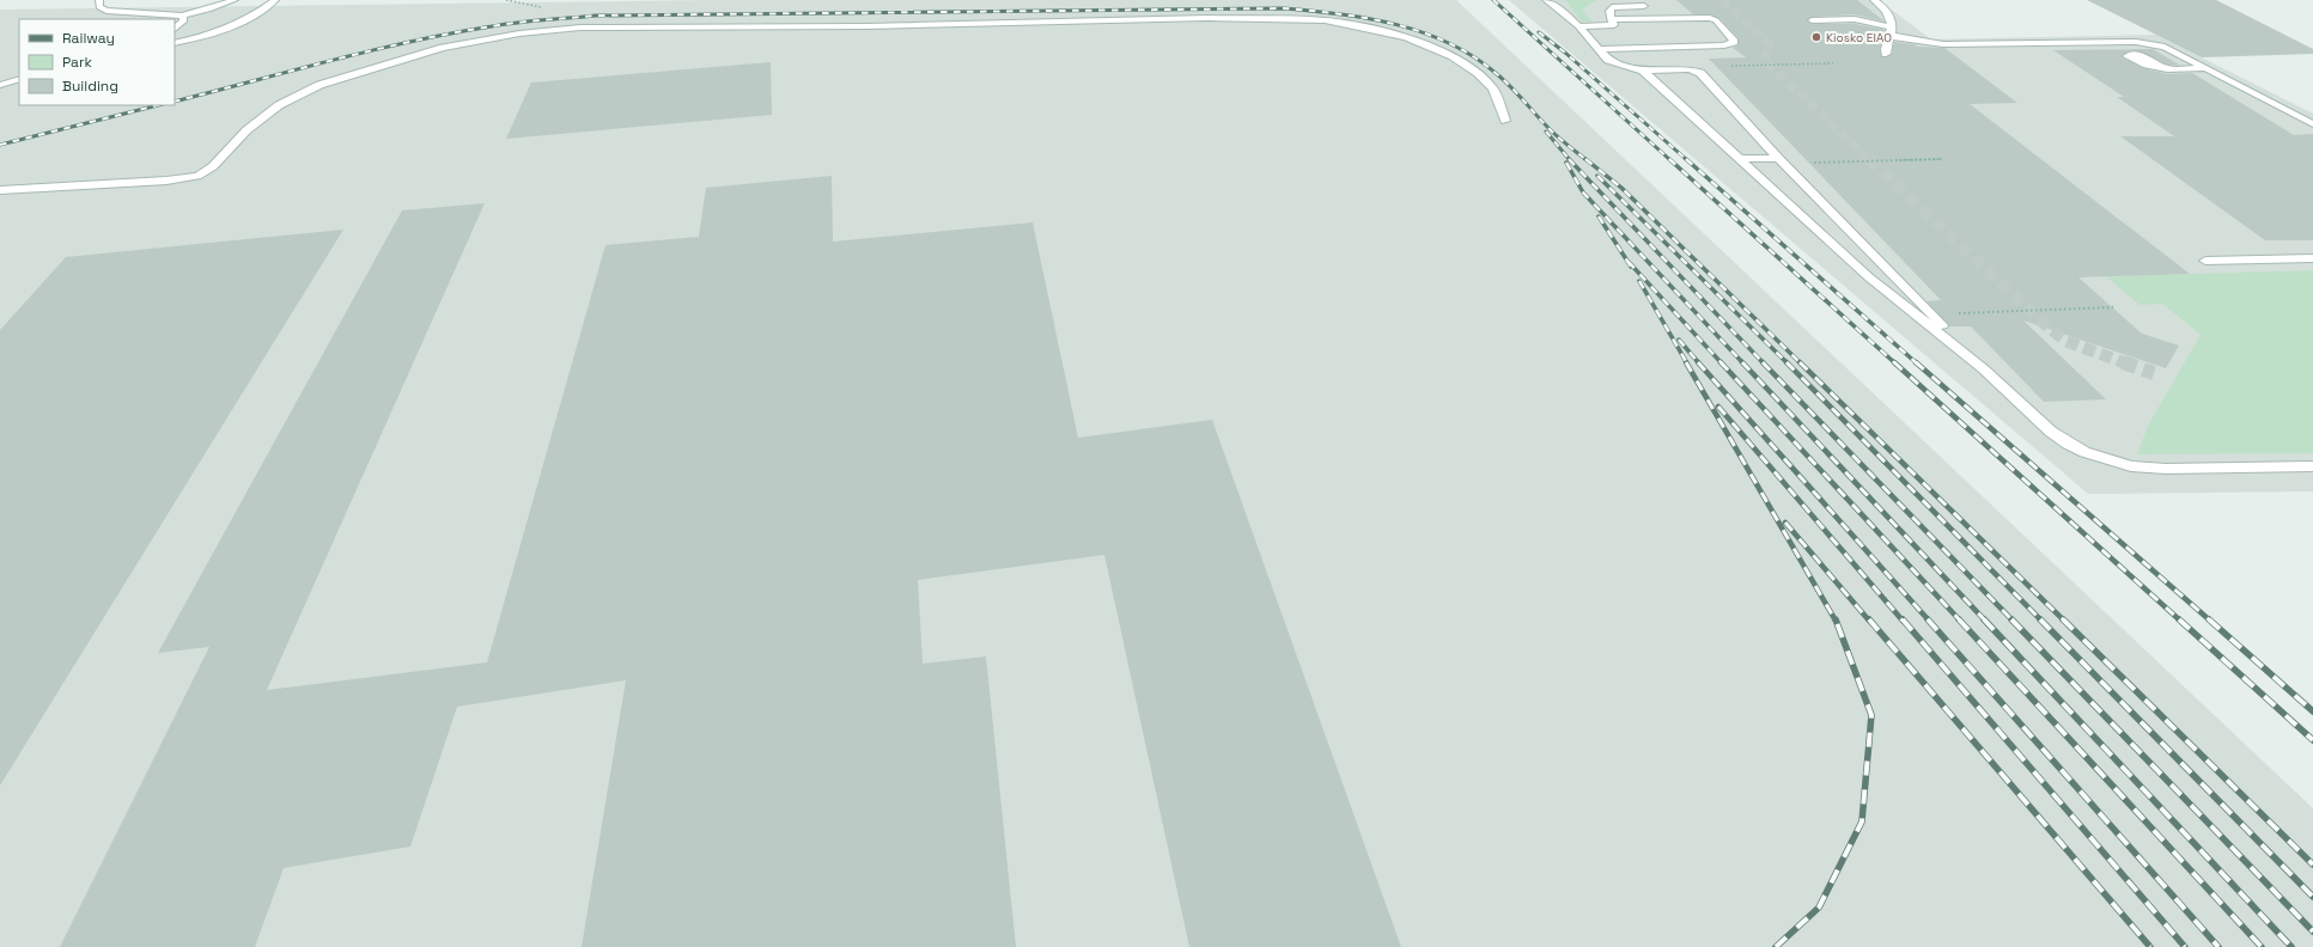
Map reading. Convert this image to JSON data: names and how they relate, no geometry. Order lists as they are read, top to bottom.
{
  "places": ["Kiosko EIAO"],
  "legend": ["Railway", "Park", "Building"]
}
